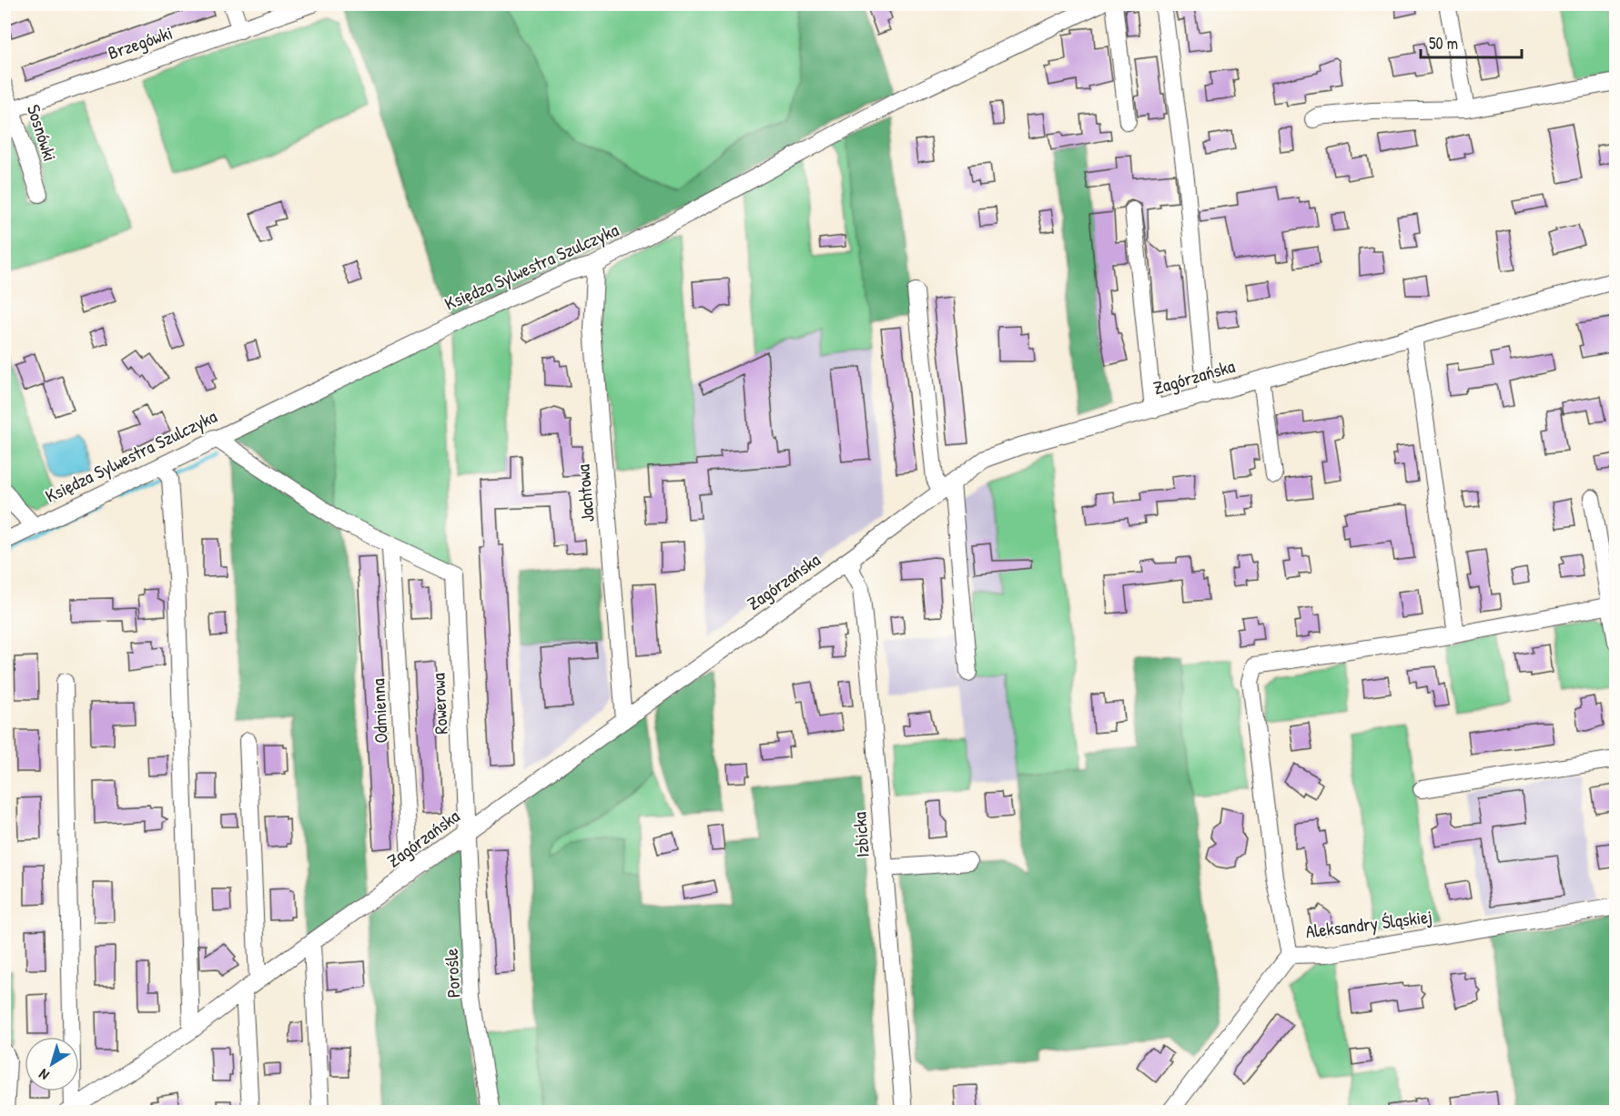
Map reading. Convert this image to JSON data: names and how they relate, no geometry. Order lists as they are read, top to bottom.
{
  "streets": {
    "street": [
      "Brzegówki",
      "Sosnówki",
      "Księdza Sylwestra Szulczyka",
      "Zagórzańska",
      "Jachtowa",
      "Rowerowa",
      "Odmienna",
      "Izbicka",
      "Aleksandry Śląskiej",
      "Porośle"
    ]
  },
  "crossings": [
    ["Brzegówki", "Sosnówki"],
    ["Księdza Sylwestra Szulczyka", "Jachtowa"],
    ["Zagórzańska", "Jachtowa"],
    ["Zagórzańska", "Rowerowa"],
    ["Zagórzańska", "Odmienna"],
    ["Zagórzańska", "Izbicka"],
    ["Zagórzańska", "Porośle"],
    ["Rowerowa", "Odmienna"],
    ["Rowerowa", "Porośle"]
  ],
  "scale_bar": "50 m",
  "north": "bottom left"
}
